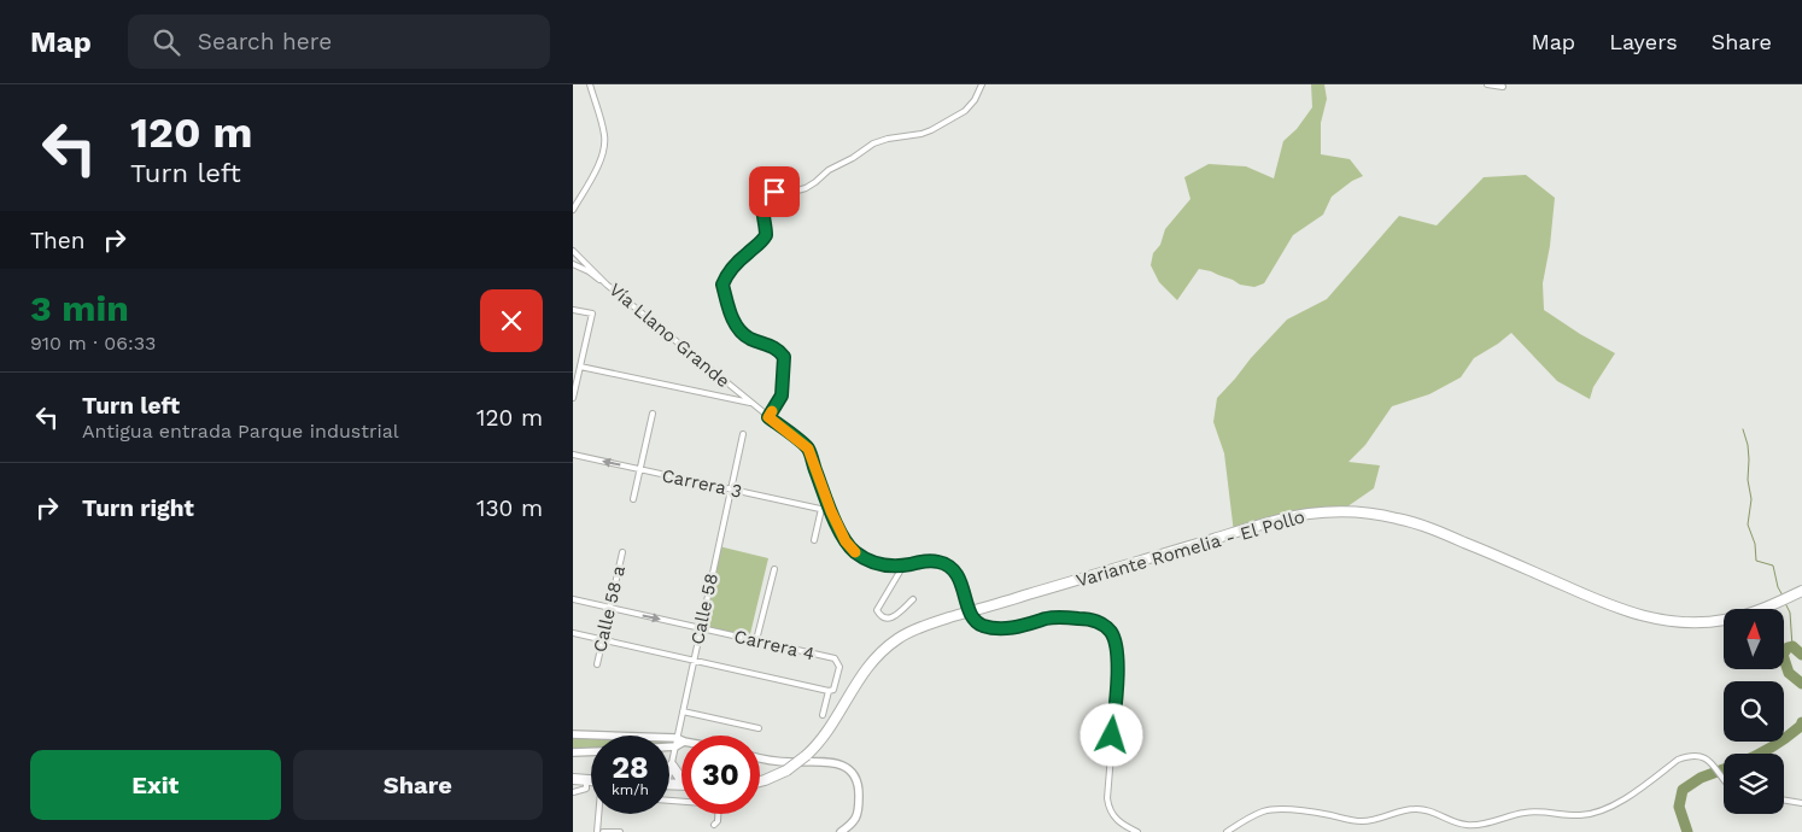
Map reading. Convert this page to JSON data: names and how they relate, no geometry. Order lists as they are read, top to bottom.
{
  "streets": {
    "highway": ["Variante Romelia - El Pollo"],
    "street": [
      "Vía Llano Grande",
      "Carrera 3",
      "Calle 58 a",
      "Calle 58",
      "Carrera 4"
    ]
  },
  "crossings": [
    ["Vía Llano Grande", "Carrera 3"],
    ["Carrera 3", "Calle 58"],
    ["Calle 58 a", "Carrera 4"],
    ["Calle 58", "Carrera 4"]
  ],
  "north": "top",
  "page": {
    "header": "Map",
    "search": "Search here",
    "nav": ["Map", "Layers", "Share"],
    "turn": ["120 m", "Turn left"],
    "then": "Then",
    "heading": ["3 min", "910 m · 06:33"],
    "list": [
      {
        "name": "Turn left",
        "note": "Antigua entrada Parque industrial",
        "value": "120 m"
      },
      {
        "name": "Turn right",
        "value": "130 m"
      }
    ],
    "speed": "28 km/h",
    "limit": "30",
    "buttons": ["Exit", "Share"]
  }
}
